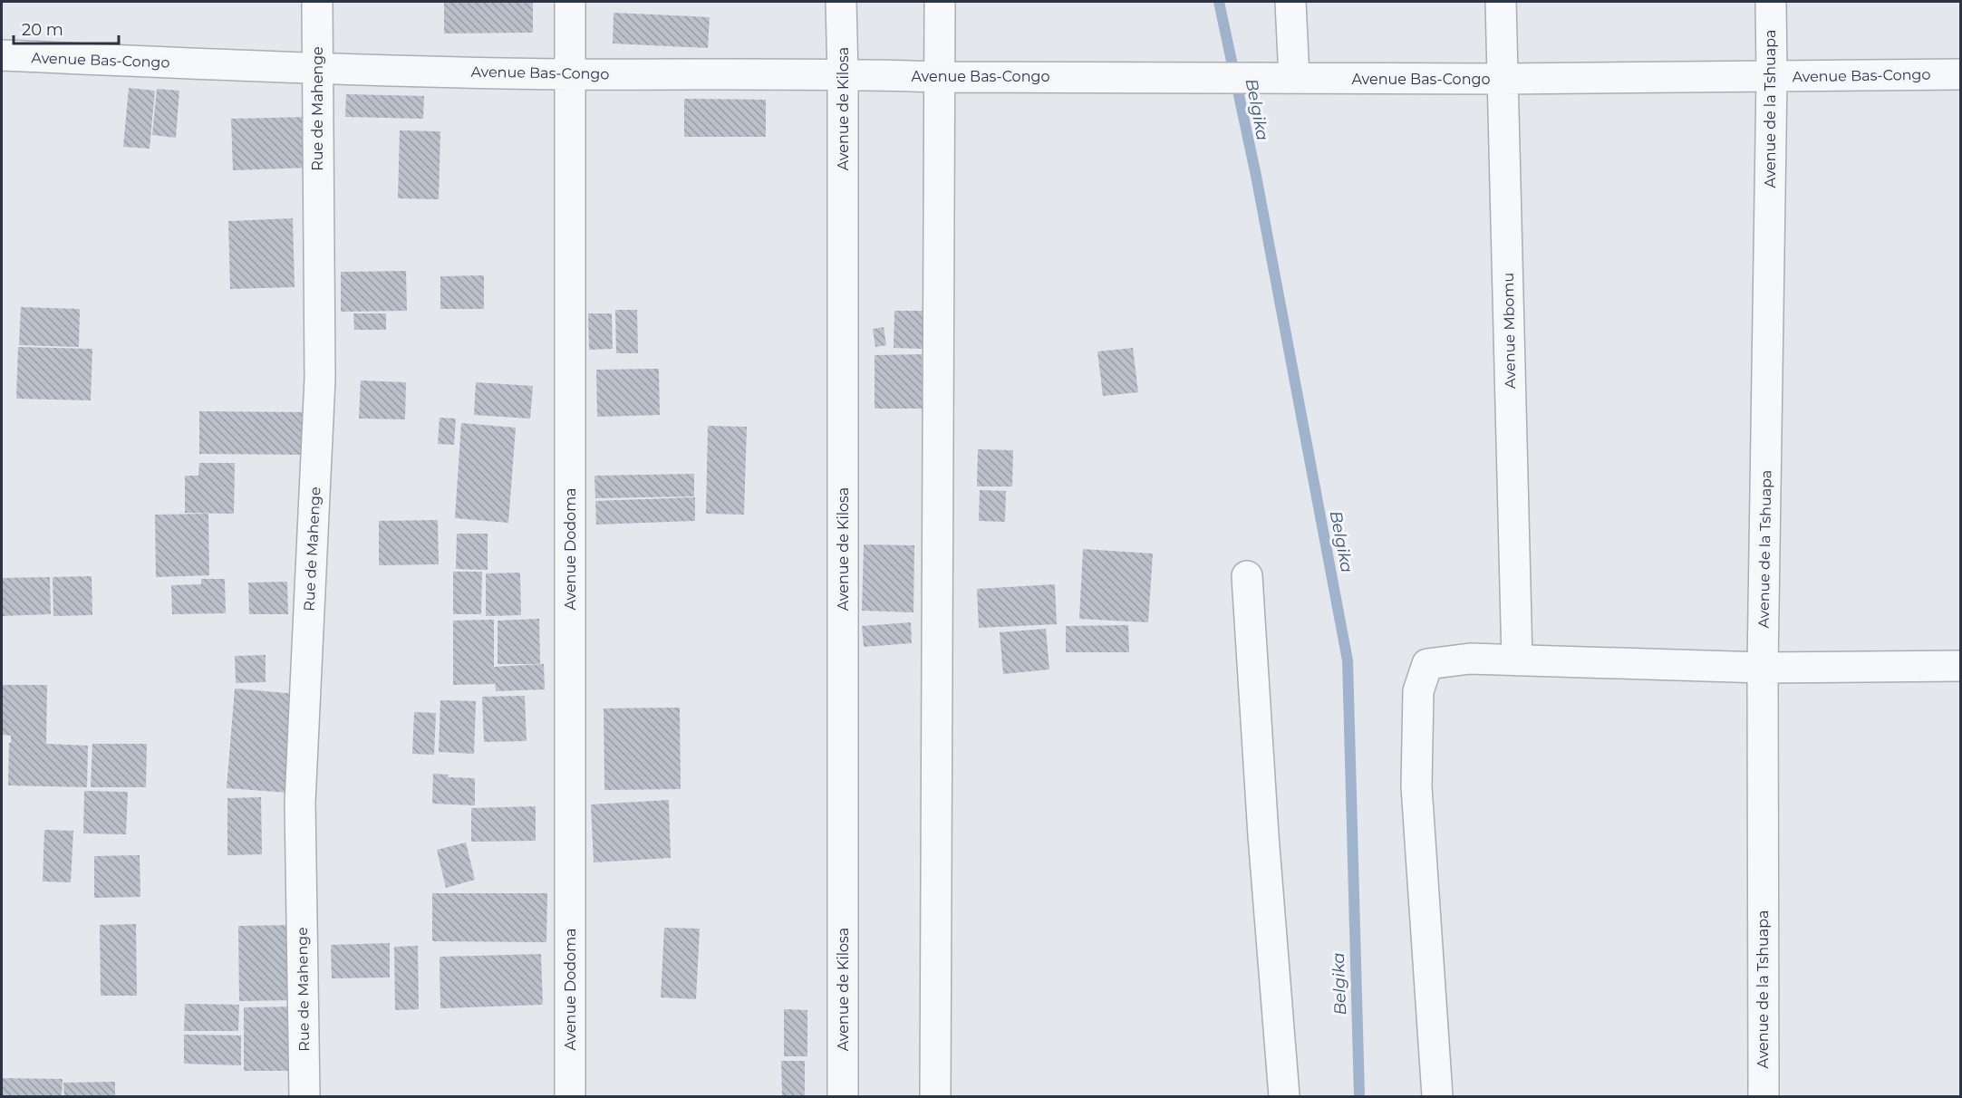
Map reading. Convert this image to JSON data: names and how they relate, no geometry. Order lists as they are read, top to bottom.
{
  "streets": {
    "street": [
      "Avenue Bas-Congo",
      "Rue de Mahenge",
      "Avenue de Kilosa",
      "Avenue de la Tshuapa",
      "Avenue Mbomu",
      "Avenue Dodoma"
    ]
  },
  "crossings": [
    ["Avenue Bas-Congo", "Rue de Mahenge"],
    ["Avenue Bas-Congo", "Avenue de Kilosa"],
    ["Avenue Bas-Congo", "Avenue de la Tshuapa"],
    ["Avenue Bas-Congo", "Avenue Mbomu"],
    ["Avenue Bas-Congo", "Avenue Dodoma"]
  ],
  "water": ["Belgika"],
  "scale_bar": "20 m"
}
